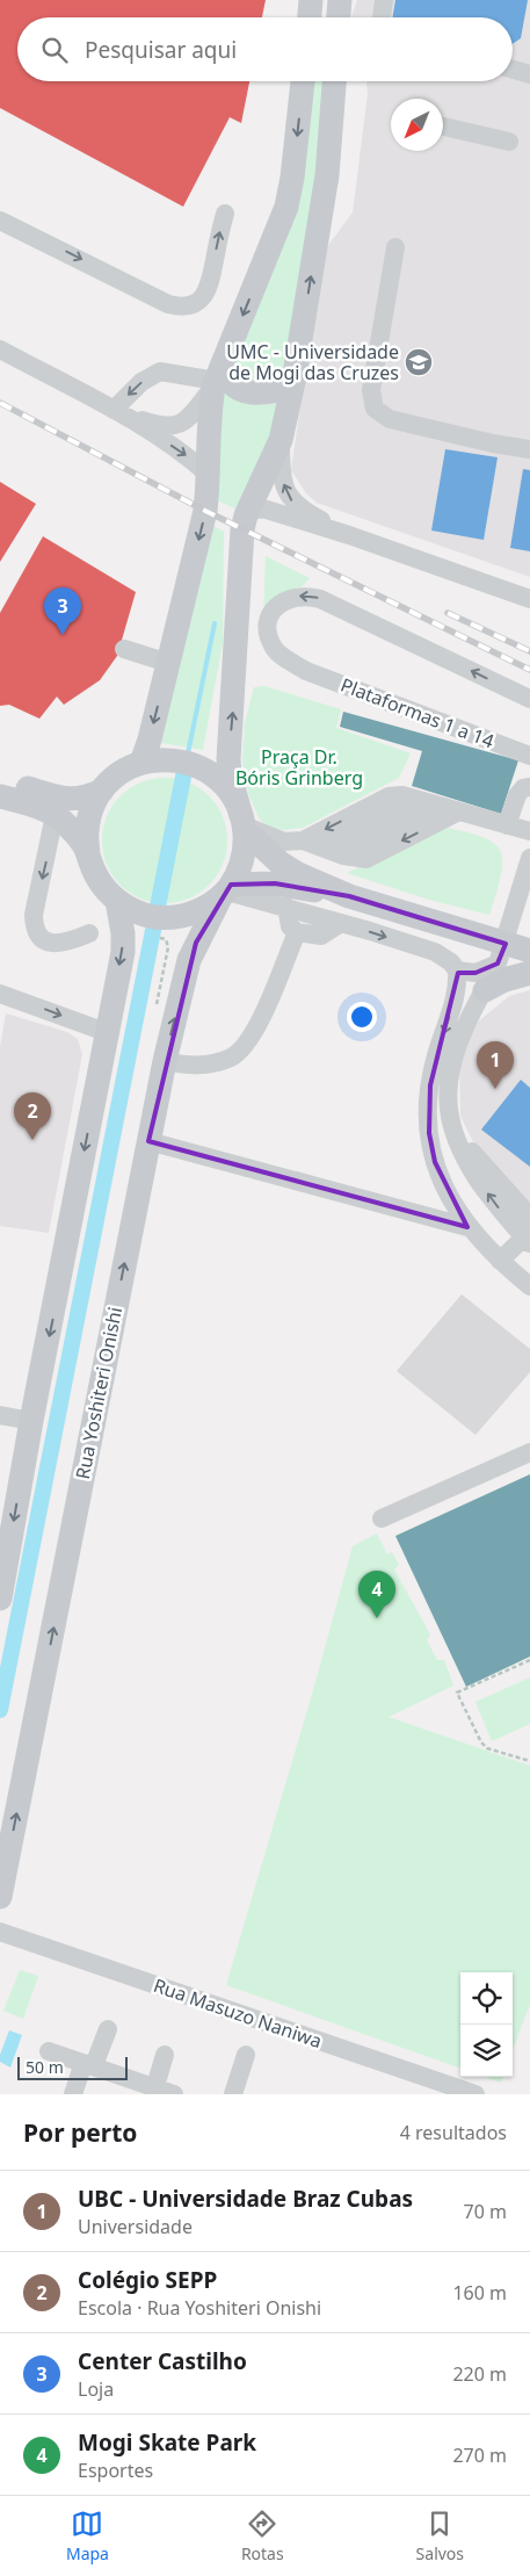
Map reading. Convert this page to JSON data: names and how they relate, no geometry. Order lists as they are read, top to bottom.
{
  "streets": {
    "main road": ["Rua Yoshiteri Onishi"],
    "street": ["Plataformas 1 a 14", "Rua Masuzo Naniwa"]
  },
  "parks": ["Praça Dr. Bóris Grinberg"],
  "places": {
    "school or university": ["UMC - Universidade de Mogi das Cruzes"]
  },
  "scale_bar": "50 m",
  "north": "bottom left",
  "page": {
    "search": "Pesquisar aqui",
    "pins": [
      "3",
      "1",
      "2",
      "4"
    ],
    "scale": "50 m",
    "heading": ["Por perto", "4 resultados"],
    "list": [
      {
        "mark": "1",
        "name": "UBC - Universidade Braz Cubas",
        "note": "Universidade",
        "value": "70 m"
      },
      {
        "mark": "2",
        "name": "Colégio SEPP",
        "note": "Escola · Rua Yoshiteri Onishi",
        "value": "160 m"
      },
      {
        "mark": "3",
        "name": "Center Castilho",
        "note": "Loja",
        "value": "220 m"
      },
      {
        "mark": "4",
        "name": "Mogi Skate Park",
        "note": "Esportes",
        "value": "270 m"
      }
    ],
    "nav": ["Mapa", "Rotas", "Salvos"]
  }
}
